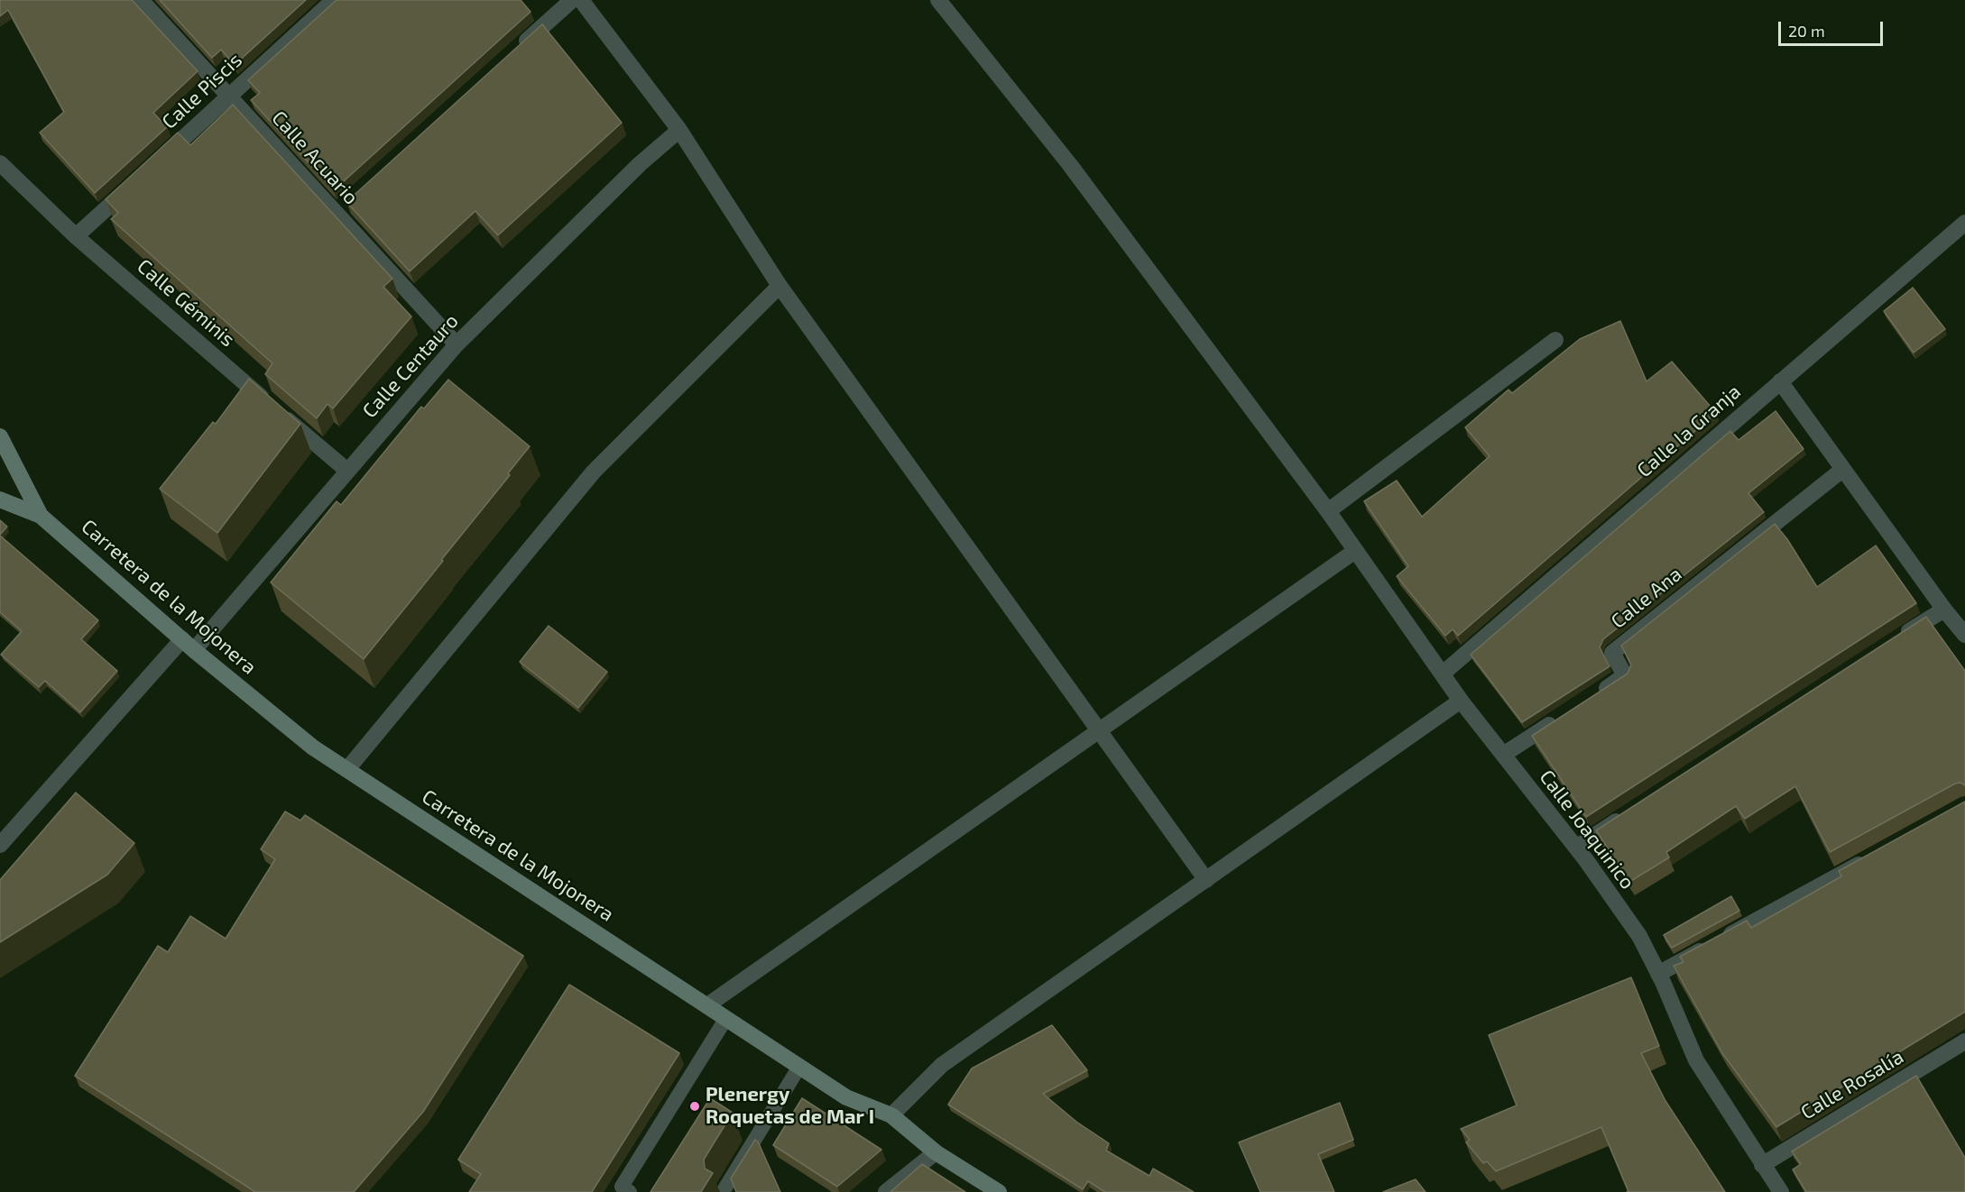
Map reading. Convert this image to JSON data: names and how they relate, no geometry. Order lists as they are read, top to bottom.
{
  "streets": {
    "street": [
      "Calle Piscis",
      "Calle Acuario",
      "Calle Géminis",
      "Calle Centauro",
      "Calle la Granja",
      "Carretera de la Mojonera",
      "Calle Ana",
      "Calle Joaquinico",
      "Calle Rosalía"
    ]
  },
  "crossings": [
    ["Calle Piscis", "Calle Acuario"],
    ["Calle Acuario", "Calle Centauro"],
    ["Calle Géminis", "Calle Centauro"],
    ["Calle Centauro", "Carretera de la Mojonera"],
    ["Calle la Granja", "Calle Joaquinico"],
    ["Calle Joaquinico", "Calle Rosalía"]
  ],
  "places": ["Plenergy Roquetas de Mar I"],
  "scale_bar": "20 m"
}
